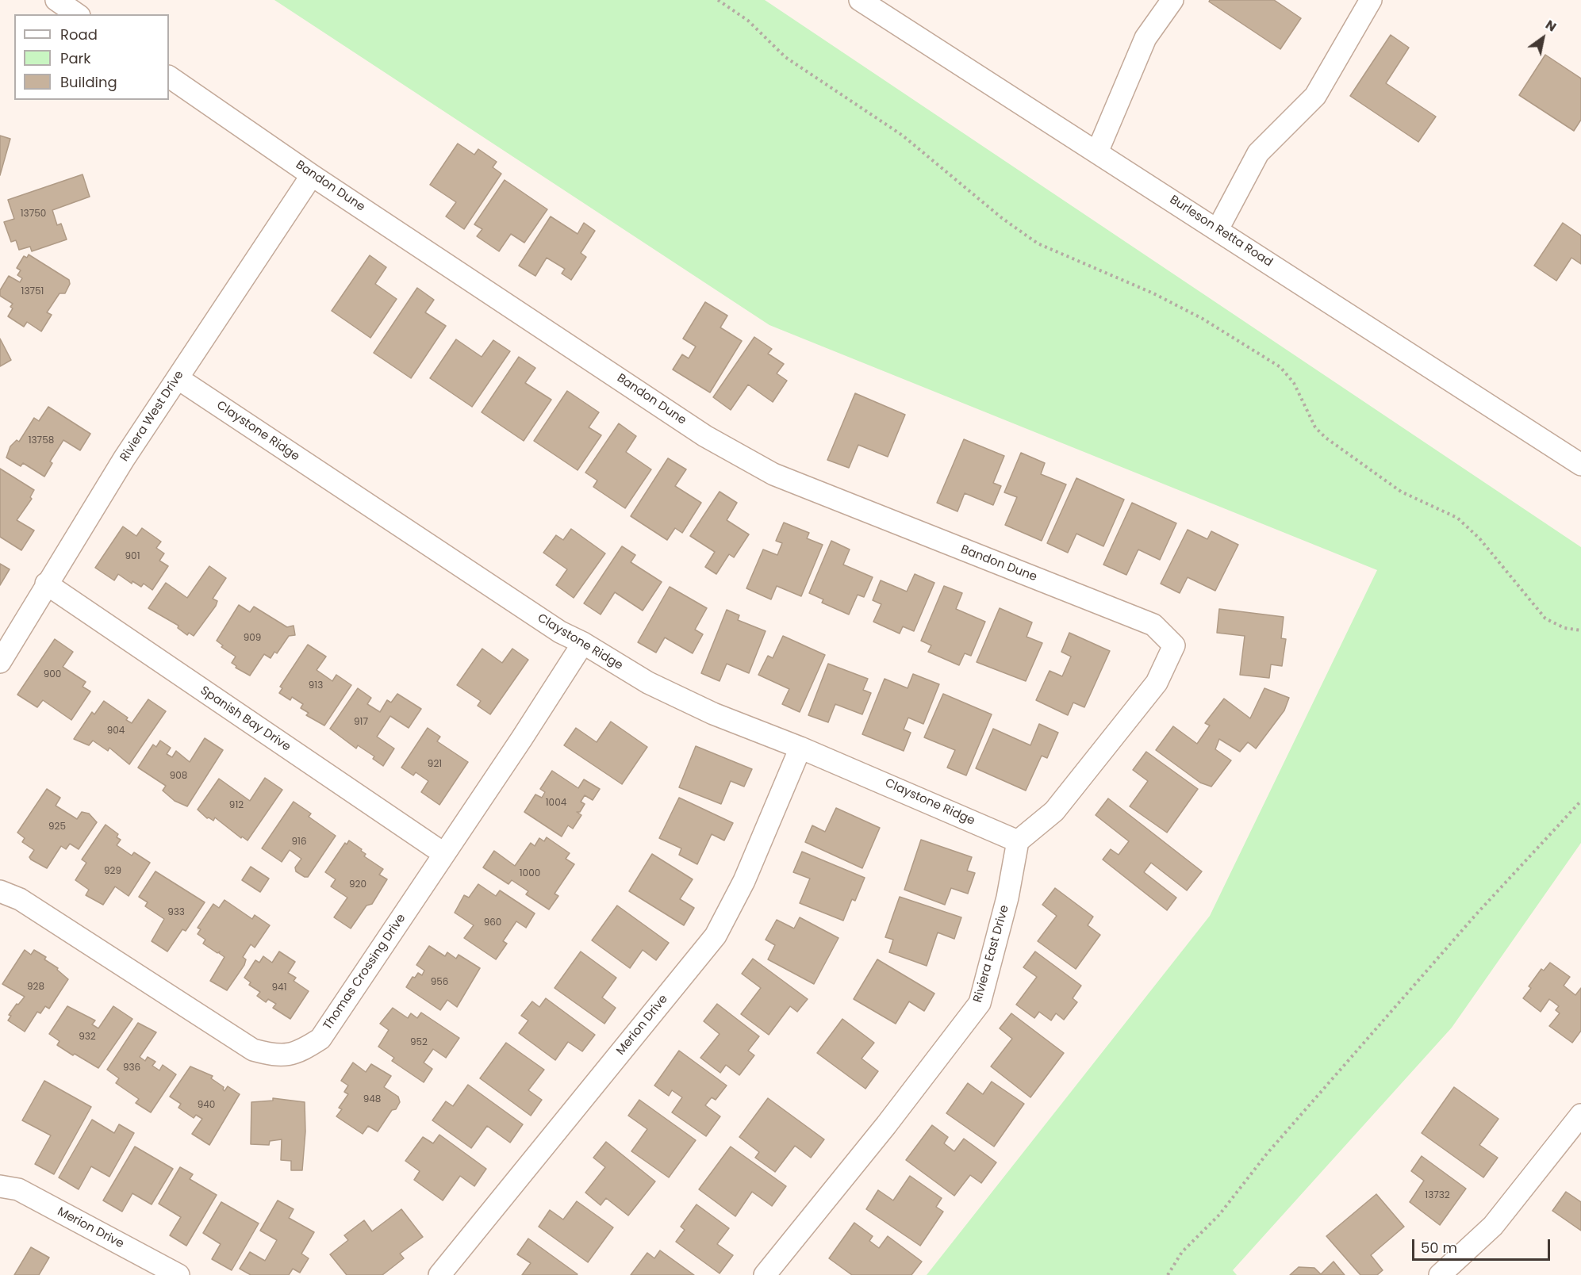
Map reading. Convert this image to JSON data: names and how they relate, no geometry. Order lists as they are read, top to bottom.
{
  "streets": {
    "street": [
      "Bandon Dune",
      "Burleson Retta Road",
      "Riviera West Drive",
      "Claystone Ridge",
      "Spanish Bay Drive",
      "Riviera East Drive",
      "Thomas Crossing Drive",
      "Merion Drive"
    ]
  },
  "crossings": [
    ["Bandon Dune", "Riviera West Drive"],
    ["Bandon Dune", "Claystone Ridge"],
    ["Bandon Dune", "Riviera East Drive"],
    ["Riviera West Drive", "Claystone Ridge"],
    ["Riviera West Drive", "Spanish Bay Drive"],
    ["Claystone Ridge", "Riviera East Drive"],
    ["Claystone Ridge", "Thomas Crossing Drive"],
    ["Claystone Ridge", "Merion Drive"],
    ["Spanish Bay Drive", "Thomas Crossing Drive"]
  ],
  "house_numbers": [
    "13750",
    "13751",
    "13758",
    "901",
    "909",
    "900",
    "913",
    "917",
    "904",
    "921",
    "908",
    "1004",
    "912",
    "925",
    "916",
    "929",
    "1000",
    "920",
    "933",
    "960",
    "956",
    "928",
    "941",
    "932",
    "952",
    "936",
    "948",
    "940",
    "13732"
  ],
  "legend": ["Road", "Park", "Building"],
  "scale_bar": "50 m",
  "north": "top right"
}
